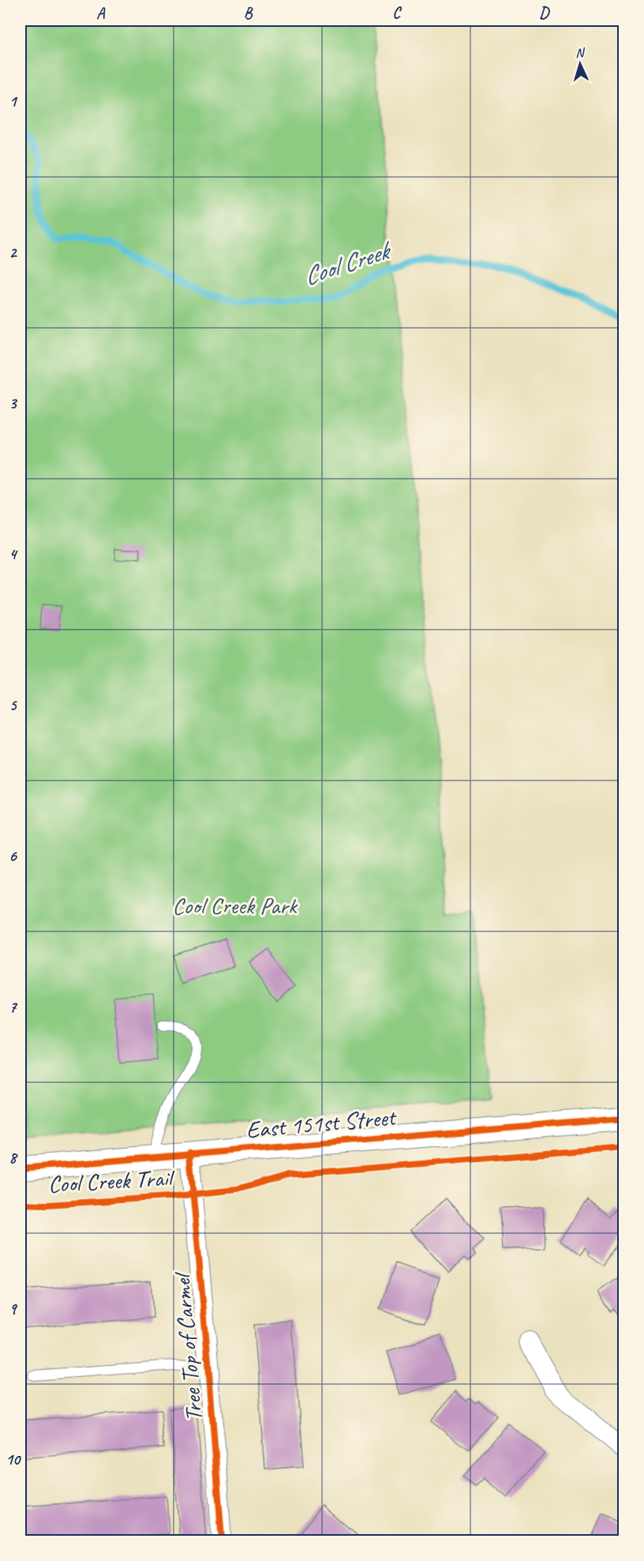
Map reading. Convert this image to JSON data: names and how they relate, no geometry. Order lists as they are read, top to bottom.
{
  "streets": {
    "street": ["East 151st Street", "Tree Top of Carmel"],
    "cycle path": ["Cool Creek Trail"]
  },
  "crossings": [
    ["East 151st Street", "Tree Top of Carmel"]
  ],
  "water": ["Cool Creek"],
  "parks": ["Cool Creek Park"],
  "north": "top",
  "grid": {
    "columns": [
      "A",
      "B",
      "C",
      "D"
    ],
    "rows": [
      "1",
      "2",
      "3",
      "4",
      "5",
      "6",
      "7",
      "8",
      "9",
      "10"
    ]
  }
}
